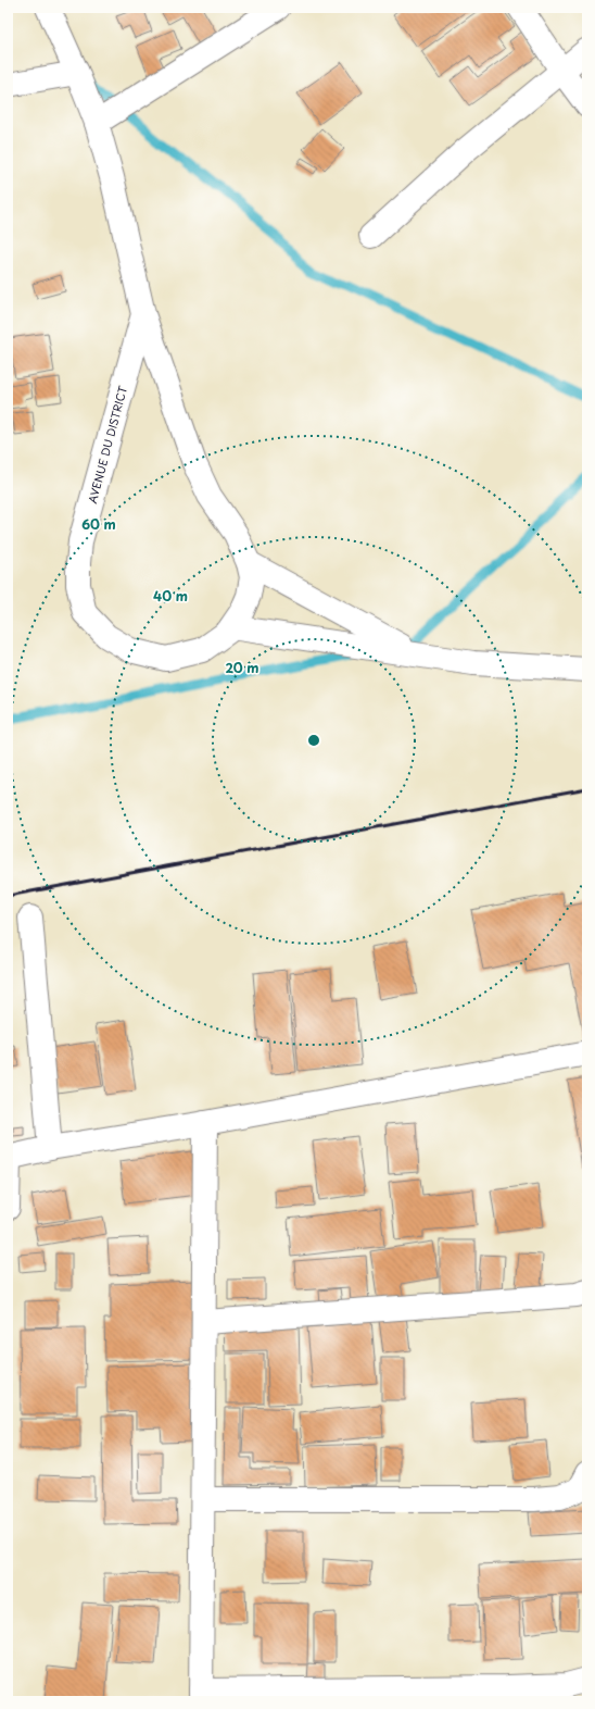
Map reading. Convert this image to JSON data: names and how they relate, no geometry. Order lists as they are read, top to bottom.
{
  "streets": {
    "street": ["AVENUE DU DISTRICT"]
  },
  "rings": ["60 m", "40 m", "20 m"]
}
